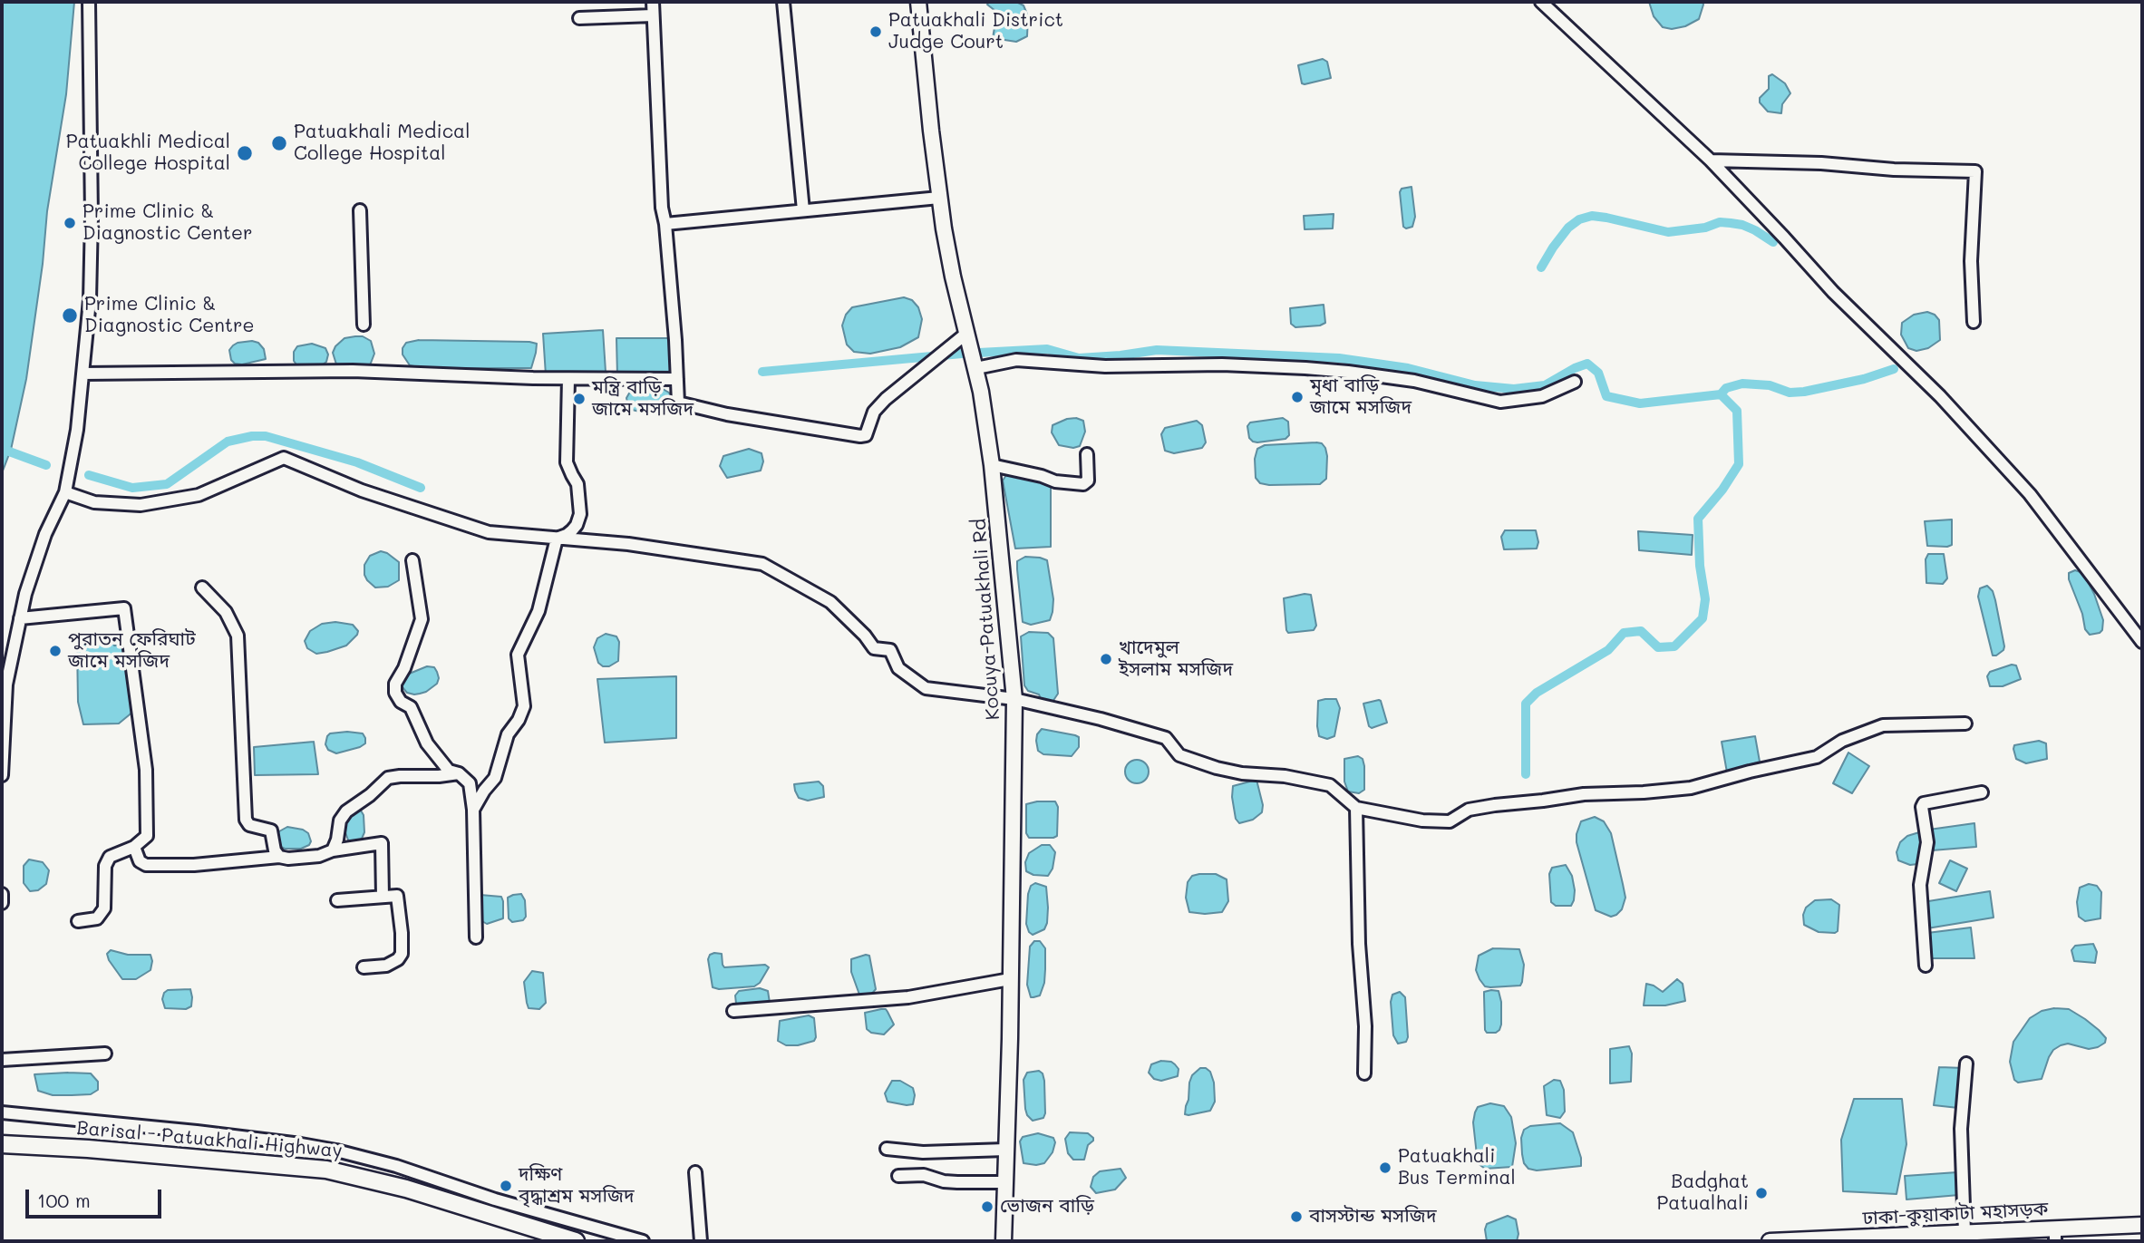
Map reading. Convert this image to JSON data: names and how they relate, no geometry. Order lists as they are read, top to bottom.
{
  "streets": {
    "highway": ["Barisal - Patuakhali Highway"],
    "main road": ["Kocuya-Patuakhali Rd", "ঢাকা-কুয়াকাটা মহাসড়ক"]
  },
  "places": [
    "Patuakhali District Judge Court",
    "Patuakhali Medical College Hospital",
    "Patuakhli Medical College Hospital",
    "Prime Clinic & Diagnostic Center",
    "Prime Clinic & Diagnostic Centre",
    "মৃধা বাড়ি জামে মসজিদ",
    "মন্ত্রি বাড়ি জামে মসজিদ",
    "পুরাতন ফেরিঘাট জামে মসজিদ",
    "খাদেমুল ইসলাম মসজিদ",
    "Patuakhali Bus Terminal",
    "দক্ষিণ বৃদ্ধাশ্রম মসজিদ",
    "Badghat Patualhali",
    "ভোজন বাড়ি",
    "বাসস্টান্ড মসজিদ"
  ],
  "scale_bar": "100 m"
}
